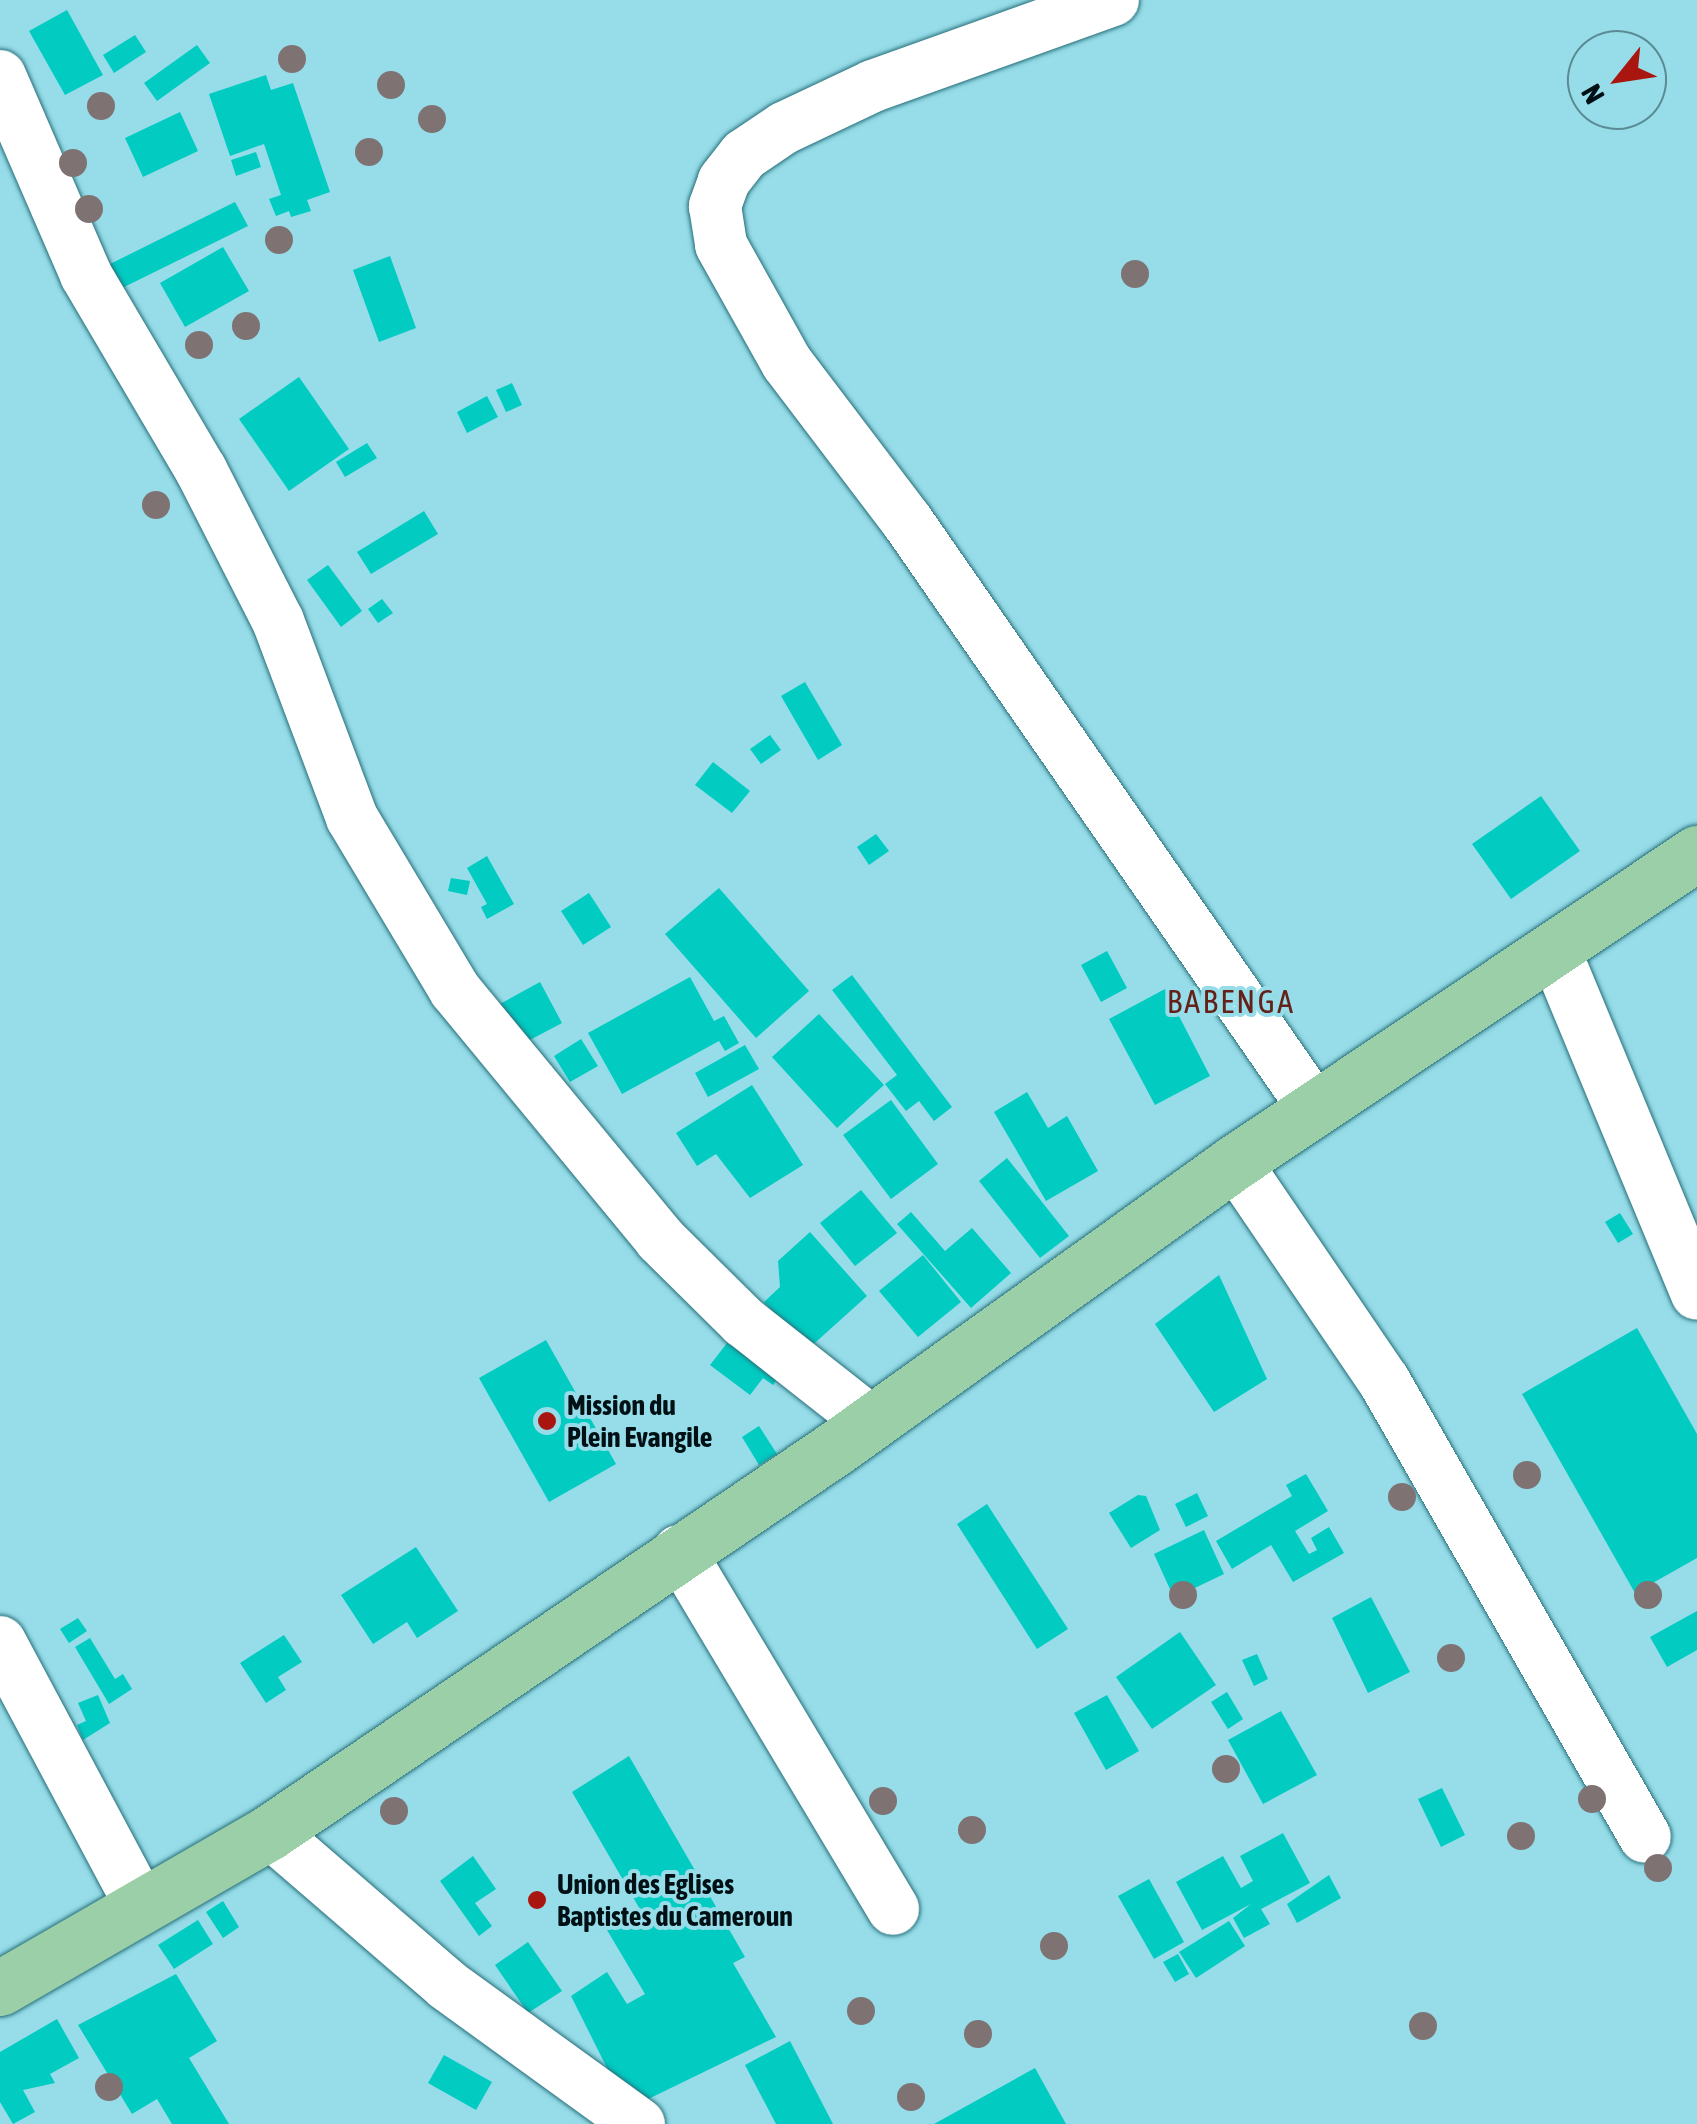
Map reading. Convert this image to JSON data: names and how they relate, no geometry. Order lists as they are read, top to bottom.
{
  "districts": ["BABENGA"],
  "places": ["Mission du Plein Evangile", "Union des Eglises Baptistes du Cameroun"],
  "north": "bottom left"
}
